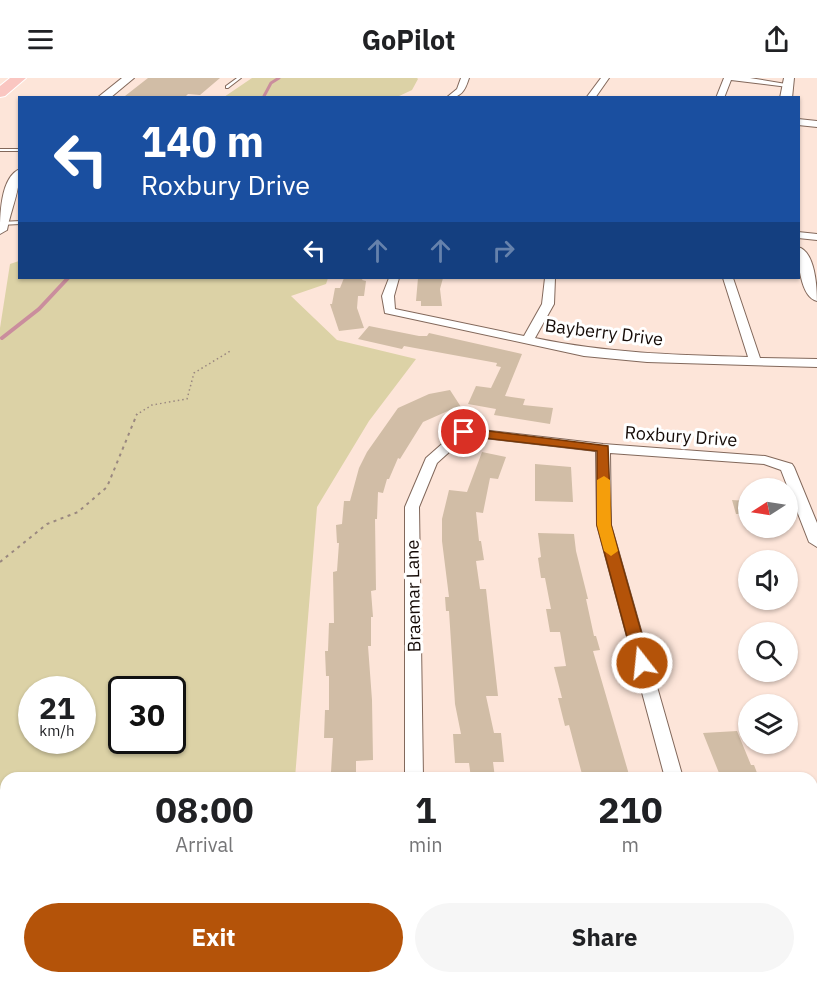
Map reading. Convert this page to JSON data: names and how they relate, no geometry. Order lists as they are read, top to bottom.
{
  "streets": {
    "street": ["Bayberry Drive", "Roxbury Drive", "Braemar Lane"]
  },
  "crossings": [
    ["Roxbury Drive", "Braemar Lane"]
  ],
  "north": "left",
  "page": {
    "header": "GoPilot",
    "turn": ["140 m", "Roxbury Drive"],
    "speed": "21 km/h",
    "limit": "30",
    "eta": [
      "08:00",
      "Arrival",
      "1",
      "min",
      "210",
      "m"
    ],
    "buttons": ["Exit", "Share"]
  }
}
